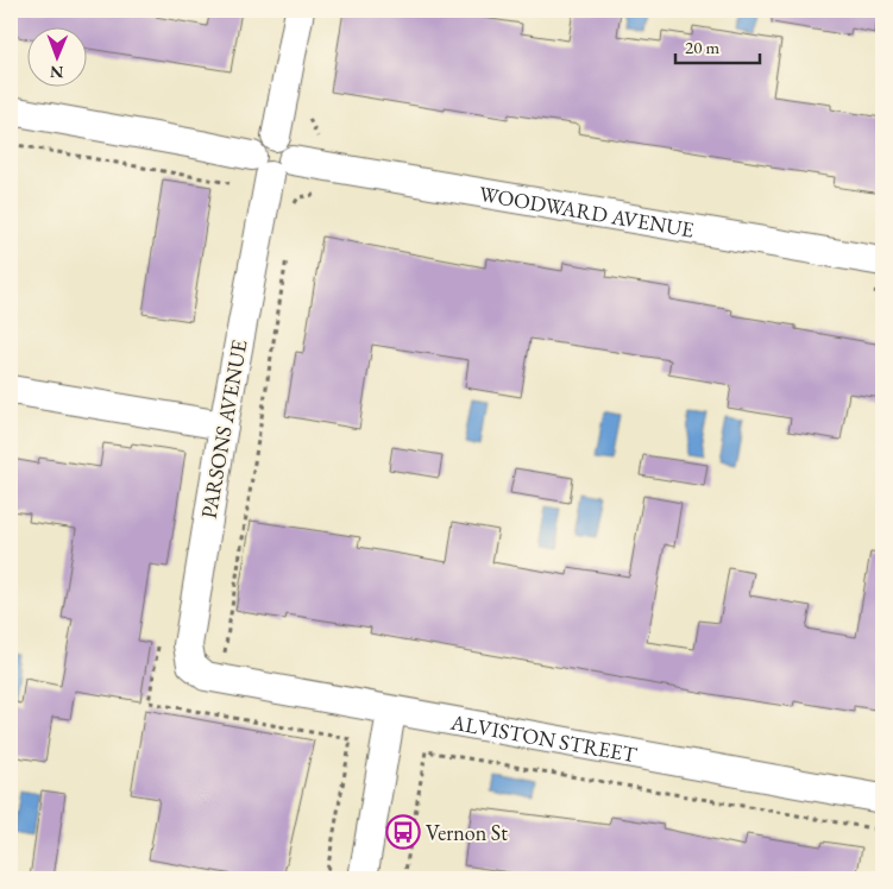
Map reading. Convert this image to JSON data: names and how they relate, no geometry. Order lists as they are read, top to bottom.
{
  "streets": {
    "street": ["WOODWARD AVENUE", "PARSONS AVENUE", "ALVISTON STREET"]
  },
  "crossings": [
    ["WOODWARD AVENUE", "PARSONS AVENUE"],
    ["PARSONS AVENUE", "ALVISTON STREET"]
  ],
  "places": {
    "bus stop": ["Vernon St"]
  },
  "scale_bar": "20 m",
  "north": "bottom"
}
